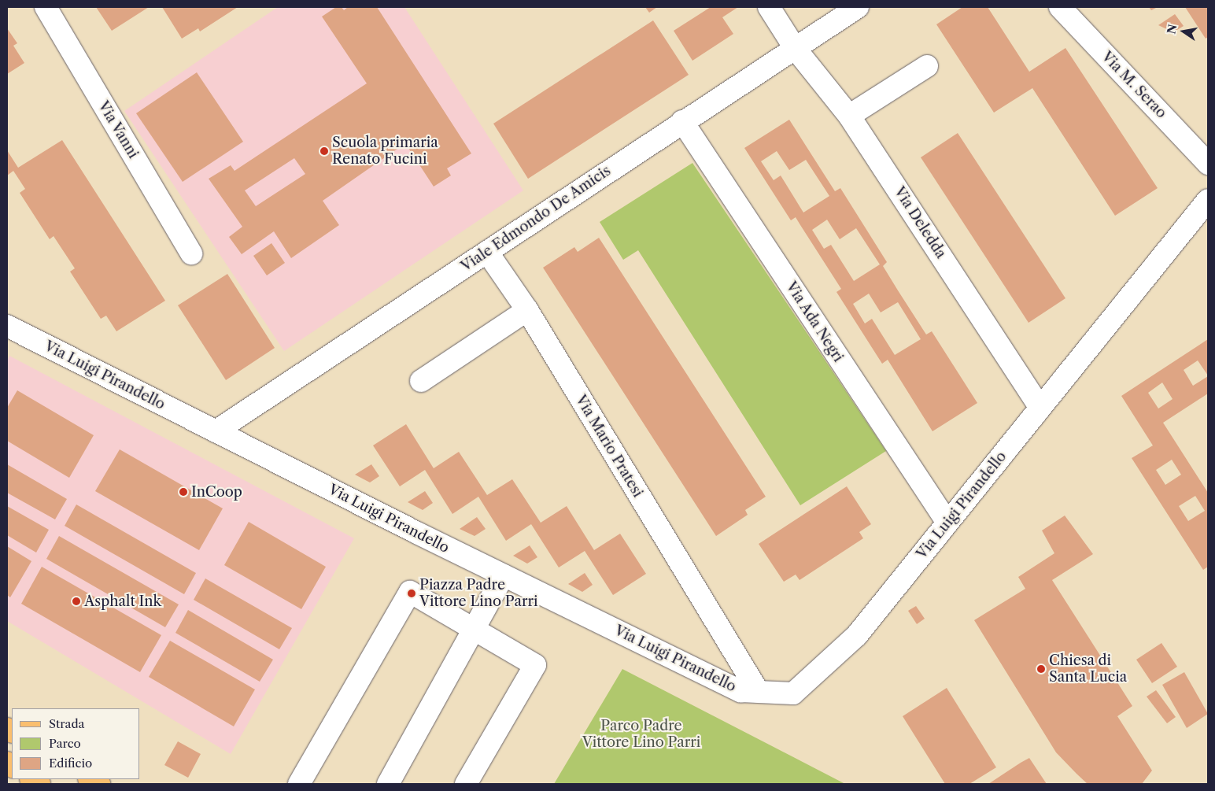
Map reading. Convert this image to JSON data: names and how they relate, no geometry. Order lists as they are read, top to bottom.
{
  "streets": {
    "street": [
      "Via M. Serao",
      "Via Vanni",
      "Viale Edmondo De Amicis",
      "Via Deledda",
      "Via Ada Negri",
      "Via Luigi Pirandello",
      "Via Mario Pratesi"
    ]
  },
  "crossings": [
    ["Viale Edmondo De Amicis", "Via Deledda"],
    ["Viale Edmondo De Amicis", "Via Ada Negri"],
    ["Viale Edmondo De Amicis", "Via Luigi Pirandello"],
    ["Viale Edmondo De Amicis", "Via Mario Pratesi"],
    ["Via Deledda", "Via Luigi Pirandello"],
    ["Via Ada Negri", "Via Luigi Pirandello"],
    ["Via Luigi Pirandello", "Via Mario Pratesi"]
  ],
  "parks": ["Parco Padre Vittore Lino Parri"],
  "places": [
    "Scuola primaria Renato Fucini",
    "InCoop",
    "Piazza Padre Vittore Lino Parri",
    "Asphalt Ink",
    "Chiesa di Santa Lucia"
  ],
  "legend": ["Strada", "Parco", "Edificio"],
  "north": "left"
}
